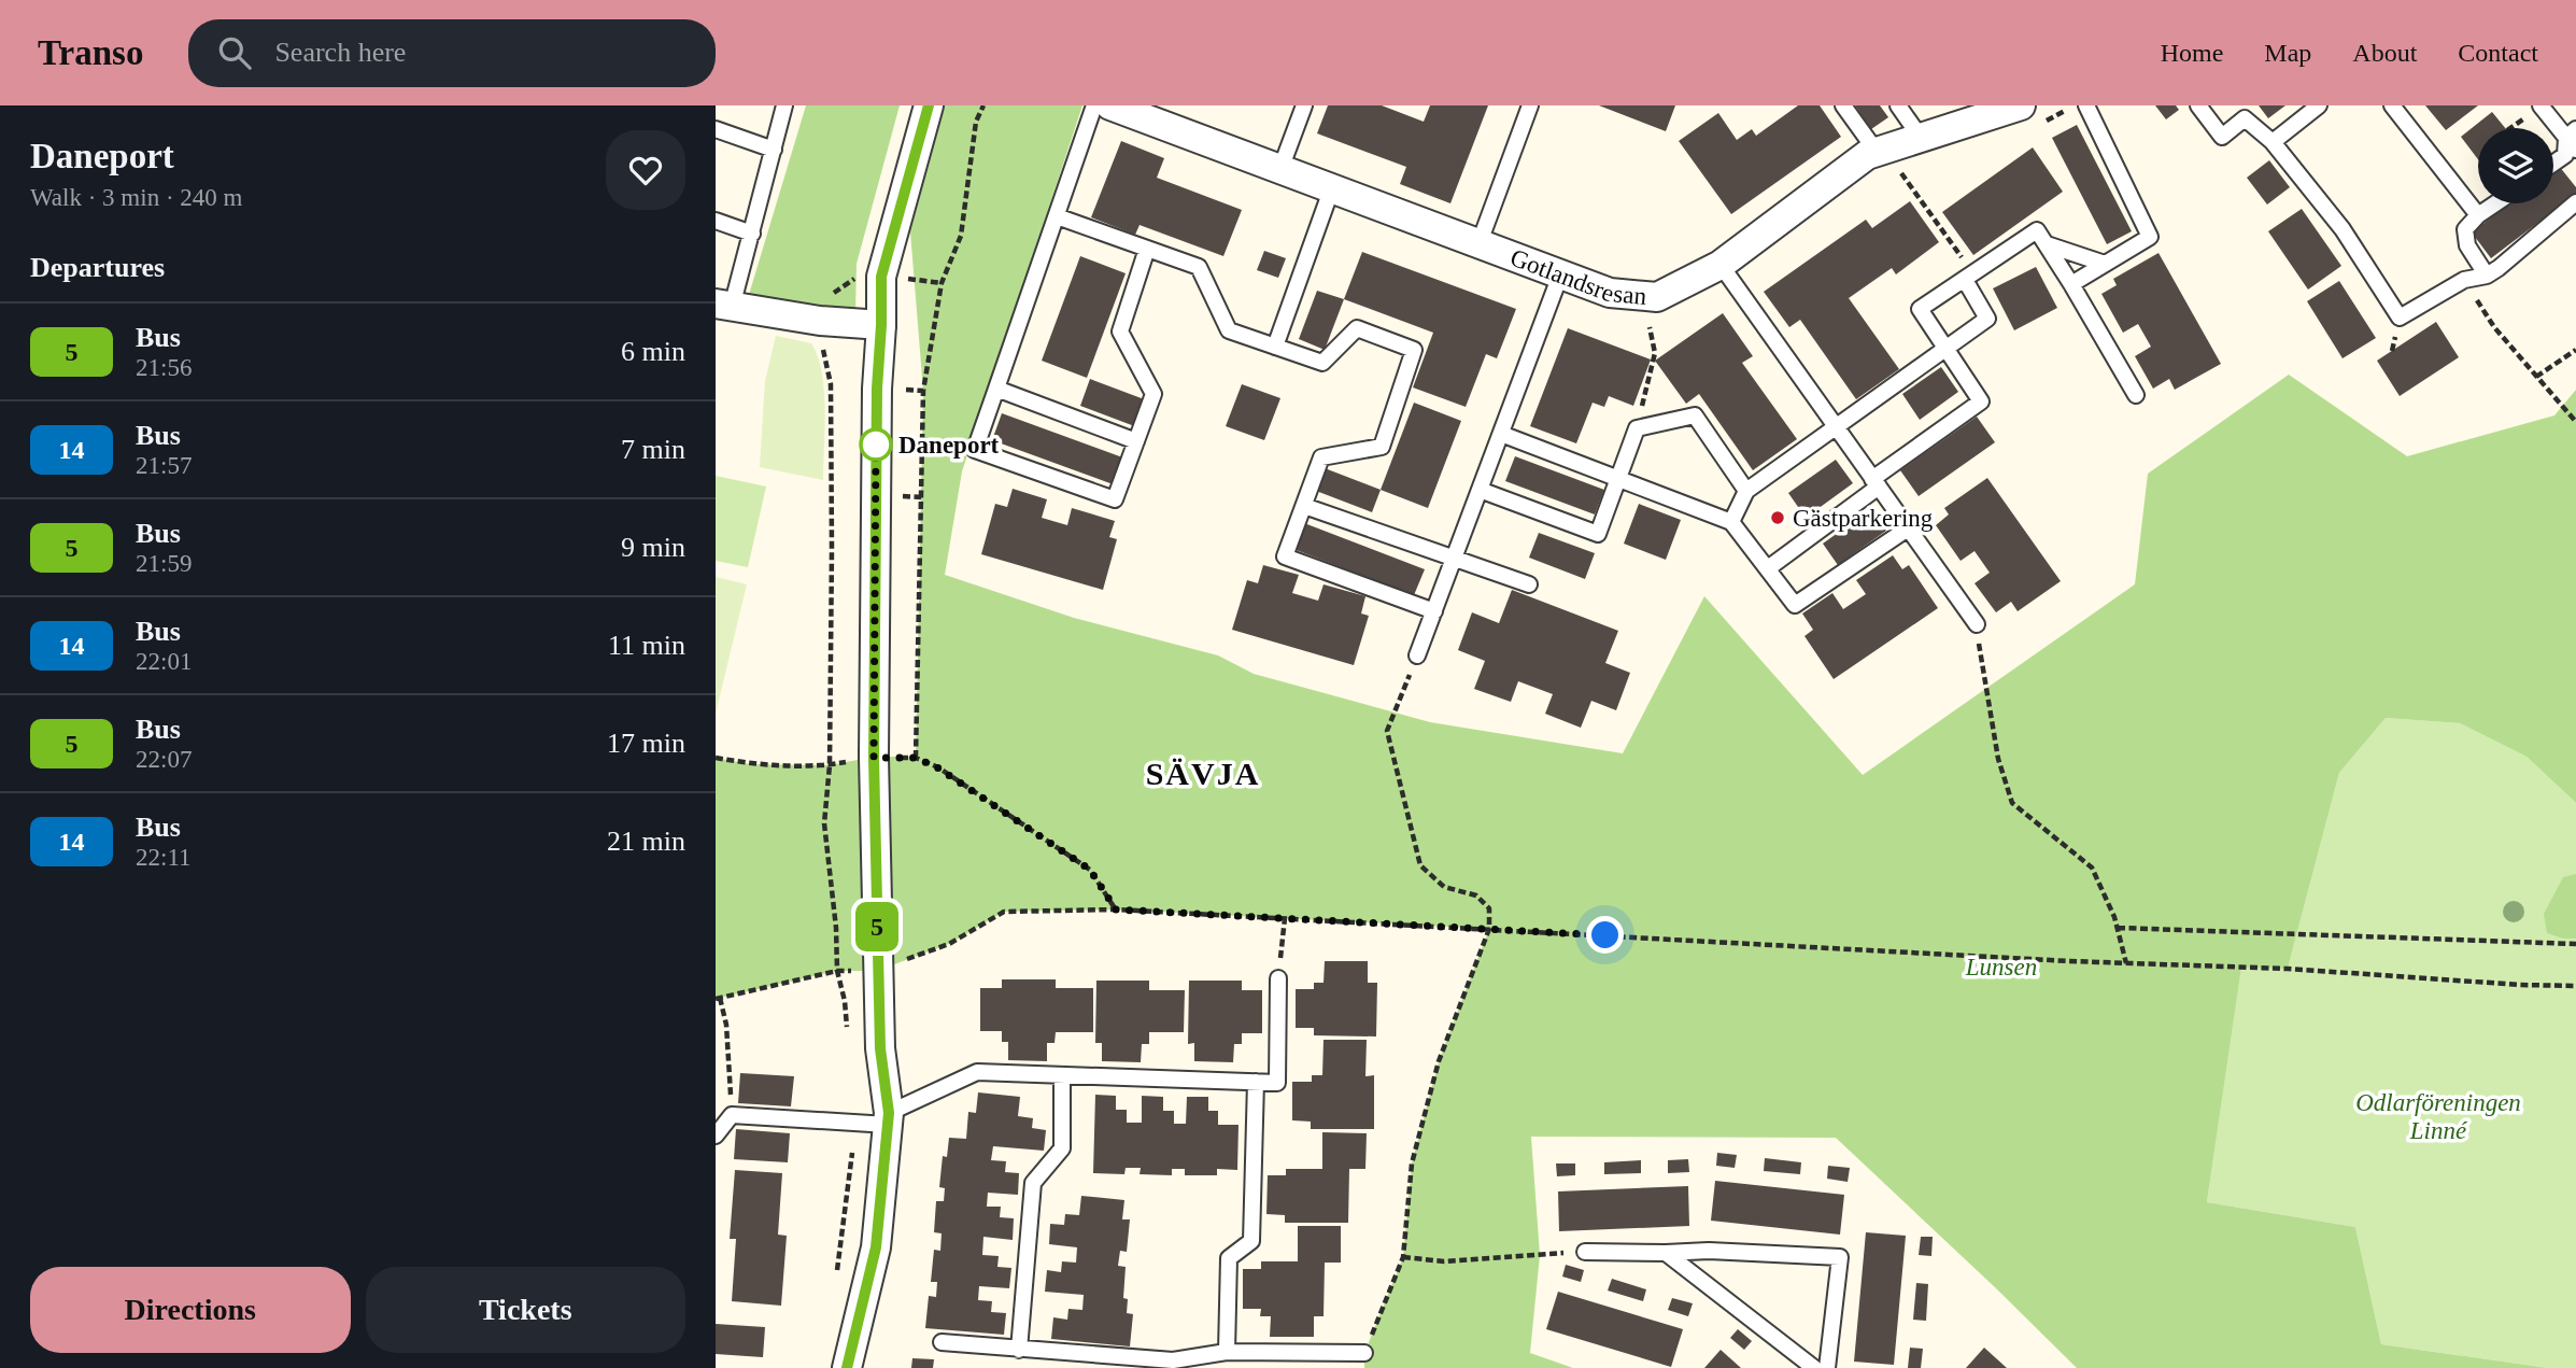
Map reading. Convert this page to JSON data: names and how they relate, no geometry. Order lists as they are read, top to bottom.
{
  "streets": {
    "street": ["Gotlandsresan"]
  },
  "districts": ["SÄVJA"],
  "parks": ["Lunsen", "Odlarföreningen Linné"],
  "places": ["Daneport", "Gästparkering"],
  "lines": ["bus line 5"],
  "page": {
    "header": "Transo",
    "search": "Search here",
    "nav": [
      "Home",
      "Map",
      "About",
      "Contact"
    ],
    "heading": [
      ["Daneport", "Walk · 3 min · 240 m"],
      "Departures"
    ],
    "on_map": "5",
    "list": [
      {
        "mark": "5",
        "name": "Bus",
        "note": "21:56",
        "value": "6 min"
      },
      {
        "mark": "14",
        "name": "Bus",
        "note": "21:57",
        "value": "7 min"
      },
      {
        "mark": "5",
        "name": "Bus",
        "note": "21:59",
        "value": "9 min"
      },
      {
        "mark": "14",
        "name": "Bus",
        "note": "22:01",
        "value": "11 min"
      },
      {
        "mark": "5",
        "name": "Bus",
        "note": "22:07",
        "value": "17 min"
      },
      {
        "mark": "14",
        "name": "Bus",
        "note": "22:11",
        "value": "21 min"
      }
    ],
    "buttons": ["Directions", "Tickets"]
  }
}
